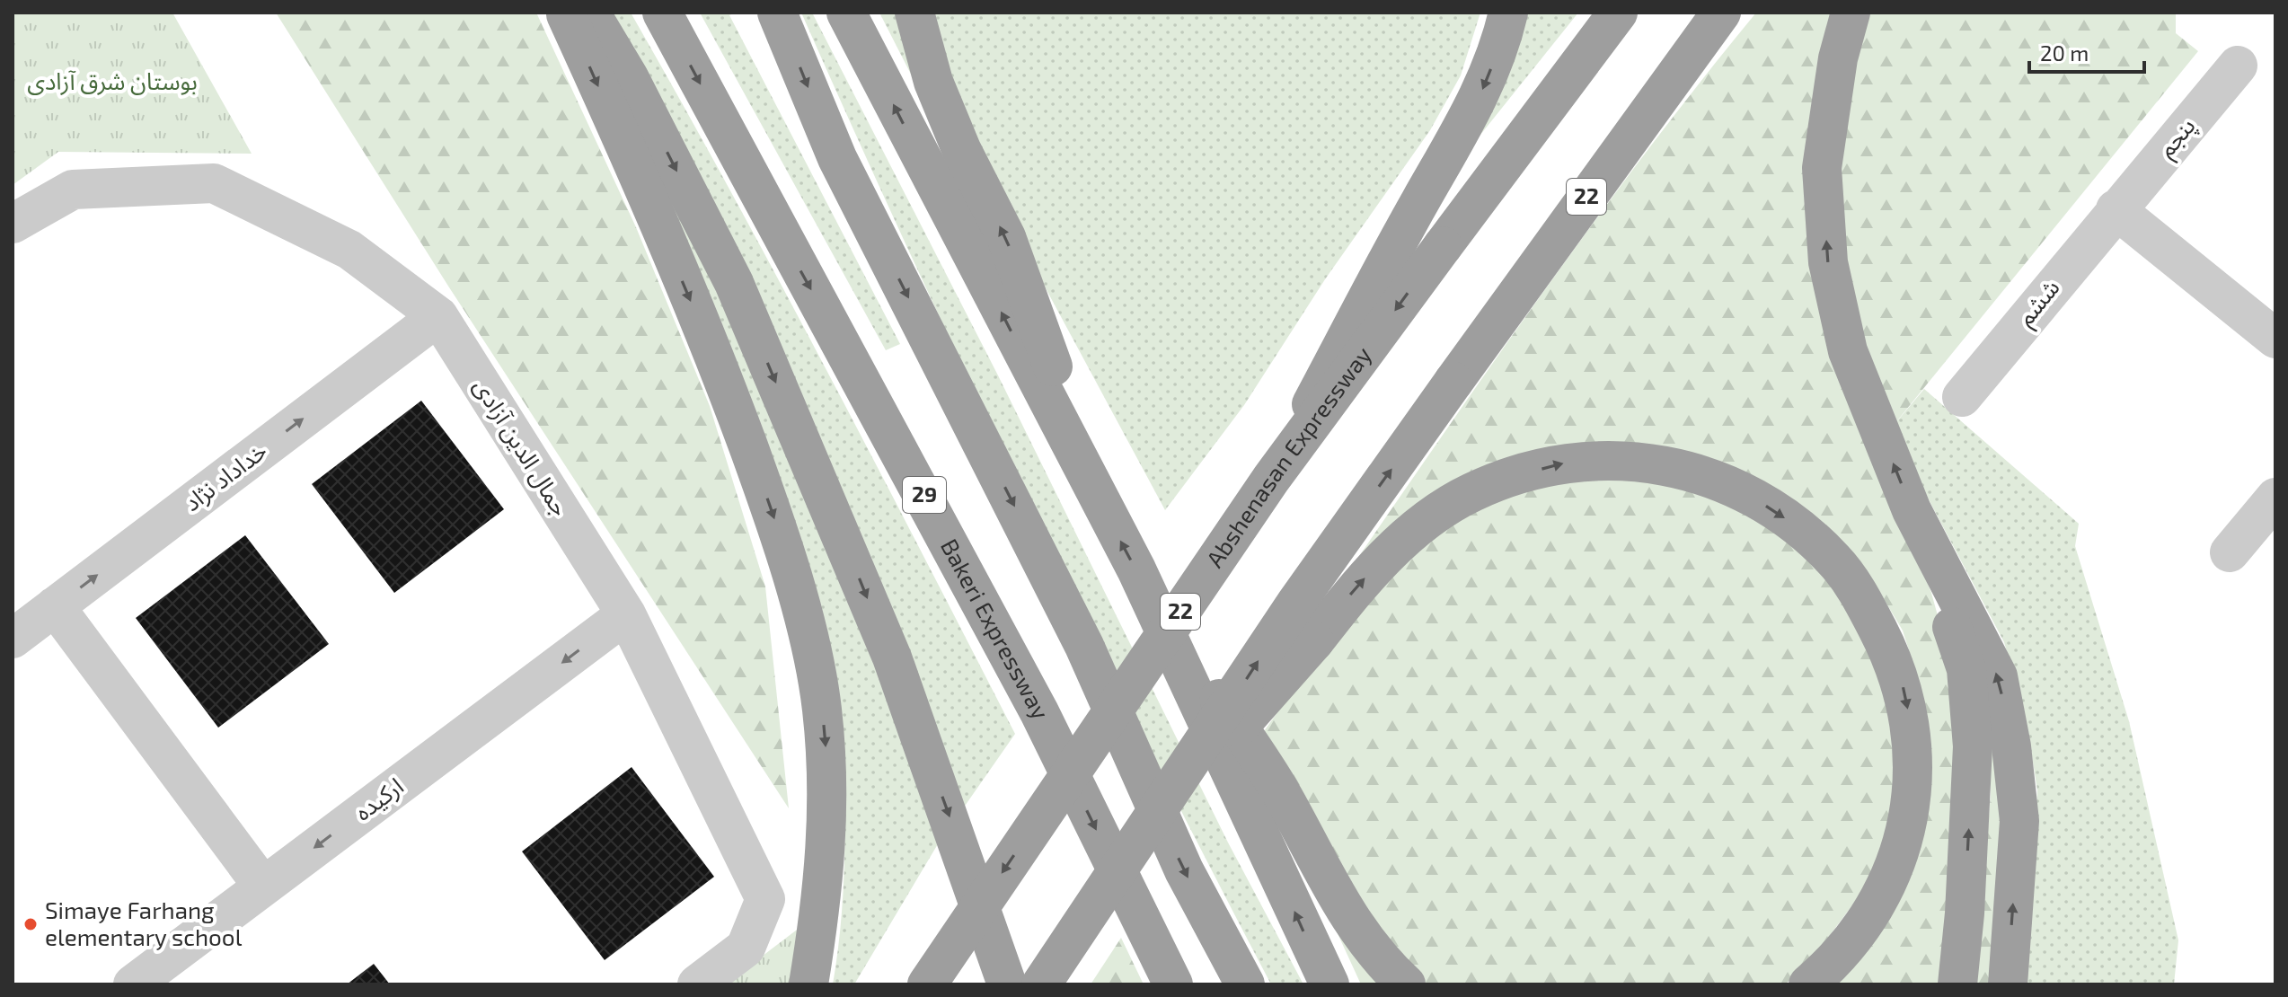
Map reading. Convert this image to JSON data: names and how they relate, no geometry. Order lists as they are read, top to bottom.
{
  "streets": {
    "highway": [
      "22",
      "Abshenasan Expressway",
      "29",
      "Bakeri Expressway"
    ],
    "street": [
      "پنجم",
      "ششم",
      "جمال الدین آزادی",
      "خداداد نژاد",
      "ارکیده"
    ]
  },
  "crossings": [
    ["پنجم", "ششم"],
    ["جمال الدین آزادی", "خداداد نژاد"],
    ["جمال الدین آزادی", "ارکیده"]
  ],
  "one_way": ["خداداد نژاد", "ارکیده"],
  "parks": ["بوستان شرق آزادی"],
  "places": ["Simaye Farhang elementary school"],
  "scale_bar": "20 m"
}
